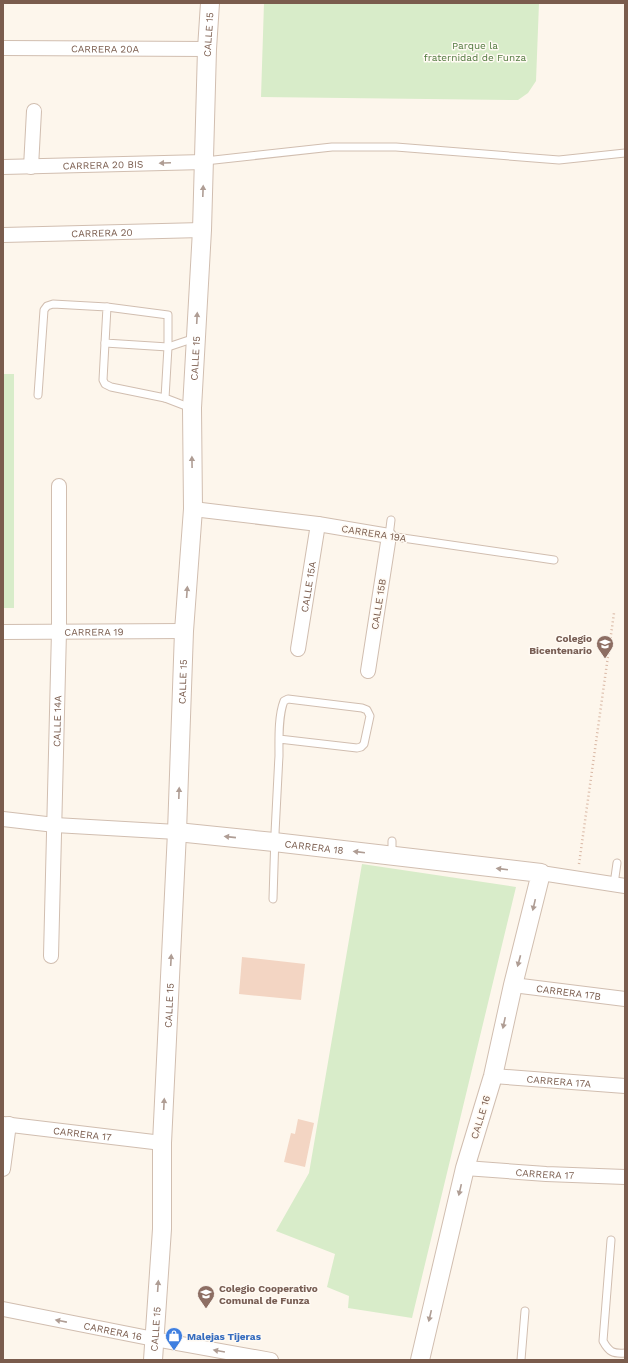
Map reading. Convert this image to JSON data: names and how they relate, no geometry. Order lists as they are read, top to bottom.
{
  "streets": {
    "street": [
      "CALLE 15",
      "CARRERA 20A",
      "CARRERA 20 BIS",
      "CARRERA 20",
      "CARRERA 19A",
      "CALLE 15A",
      "CALLE 15B",
      "CARRERA 19",
      "CALLE 14A",
      "CARRERA 18",
      "CARRERA 17B",
      "CARRERA 17A",
      "CALLE 16",
      "CARRERA 17",
      "CARRERA 16"
    ]
  },
  "crossings": [
    ["CALLE 15", "CARRERA 20A"],
    ["CALLE 15", "CARRERA 20 BIS"],
    ["CALLE 15", "CARRERA 20"],
    ["CALLE 15", "CARRERA 19A"],
    ["CALLE 15", "CARRERA 19"],
    ["CALLE 15", "CARRERA 18"],
    ["CALLE 15", "CARRERA 17"],
    ["CALLE 15", "CARRERA 16"],
    ["CARRERA 19A", "CALLE 15A"],
    ["CARRERA 19A", "CALLE 15B"],
    ["CARRERA 19", "CALLE 14A"],
    ["CALLE 14A", "CARRERA 18"],
    ["CARRERA 18", "CALLE 16"],
    ["CARRERA 17B", "CALLE 16"],
    ["CARRERA 17A", "CALLE 16"],
    ["CALLE 16", "CARRERA 17"]
  ],
  "one_way": [
    "CALLE 15",
    "CARRERA 20 BIS",
    "CARRERA 18",
    "CALLE 16",
    "CARRERA 16"
  ],
  "parks": ["Parque la fraternidad de Funza"],
  "places": {
    "school or university": ["Colegio Bicentenario", "Colegio Cooperativo Comunal de Funza"],
    "shop": ["Malejas Tijeras"]
  }
}
